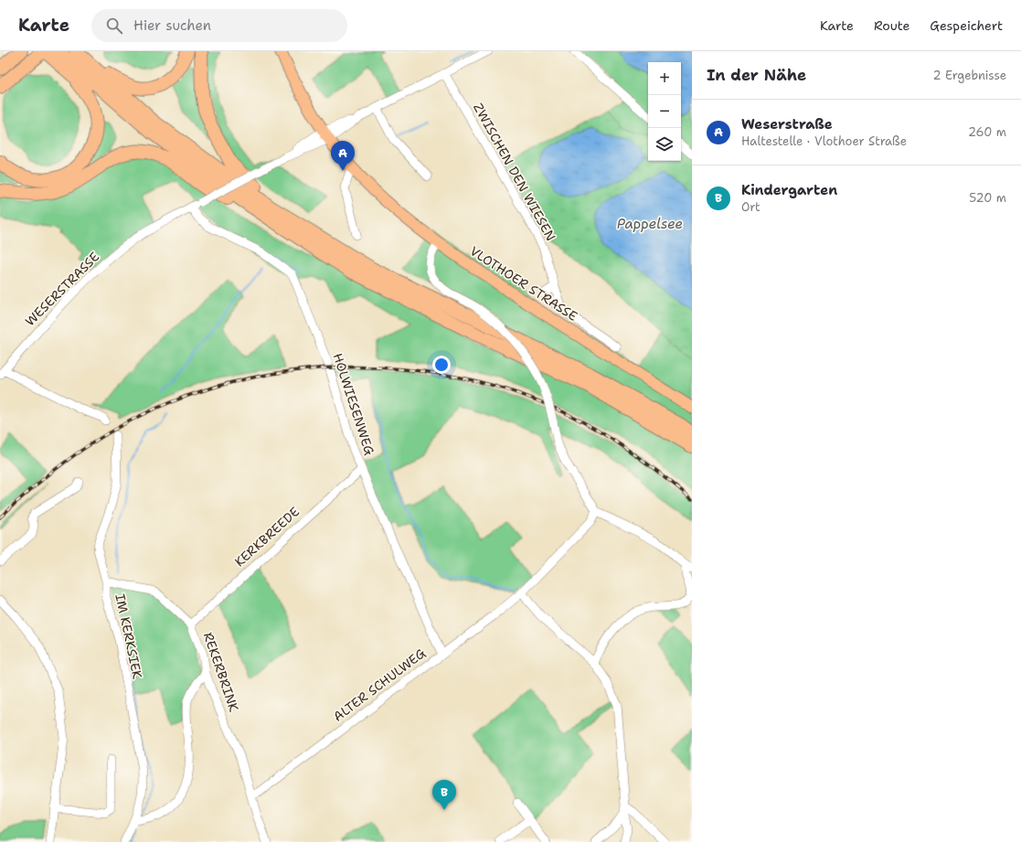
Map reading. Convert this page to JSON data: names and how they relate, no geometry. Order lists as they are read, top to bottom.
{
  "streets": {
    "main road": ["VLOTHOER STRASSE"],
    "street": [
      "ZWISCHEN DEN WIESEN",
      "WESERSTRASSE",
      "HOLWIESENWEG",
      "KERKBREEDE",
      "IM KERKSIEK",
      "REKERBRINK",
      "ALTER SCHULWEG"
    ]
  },
  "crossings": [
    ["ZWISCHEN DEN WIESEN", "WESERSTRASSE"],
    ["VLOTHOER STRASSE", "WESERSTRASSE"],
    ["WESERSTRASSE", "HOLWIESENWEG"],
    ["HOLWIESENWEG", "KERKBREEDE"],
    ["HOLWIESENWEG", "ALTER SCHULWEG"],
    ["KERKBREEDE", "REKERBRINK"],
    ["IM KERKSIEK", "REKERBRINK"],
    ["REKERBRINK", "ALTER SCHULWEG"]
  ],
  "water": ["Pappelsee"],
  "page": {
    "header": "Karte",
    "search": "Hier suchen",
    "nav": ["Karte", "Route", "Gespeichert"],
    "heading": ["In der Nähe", "2 Ergebnisse"],
    "map_buttons": ["+", "−"],
    "list": [
      {
        "mark": "A",
        "name": "Weserstraße",
        "note": "Haltestelle · Vlothoer Straße",
        "value": "260 m"
      },
      {
        "mark": "B",
        "name": "Kindergarten",
        "note": "Ort",
        "value": "520 m"
      }
    ],
    "pins": ["A", "B"]
  }
}
